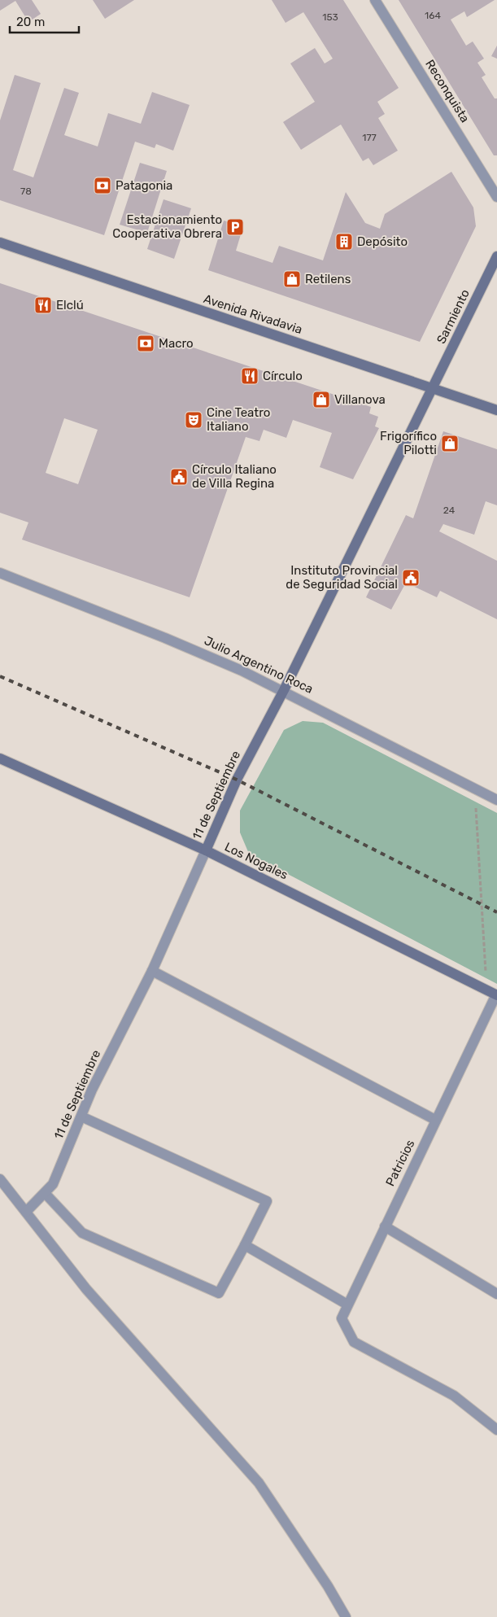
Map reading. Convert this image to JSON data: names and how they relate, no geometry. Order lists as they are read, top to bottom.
{
  "streets": {
    "street": [
      "Reconquista",
      "Avenida Rivadavia",
      "Sarmiento",
      "Julio Argentino Roca",
      "11 de Septiembre",
      "Los Nogales",
      "Patricios"
    ]
  },
  "crossings": [
    ["Avenida Rivadavia", "Sarmiento"],
    ["Avenida Rivadavia", "11 de Septiembre"],
    ["Sarmiento", "11 de Septiembre"],
    ["Julio Argentino Roca", "11 de Septiembre"],
    ["11 de Septiembre", "Los Nogales"],
    ["Los Nogales", "Patricios"]
  ],
  "places": {
    "bank": ["Patagonia", "Macro"],
    "parking": ["Estacionamiento Cooperativa Obrera"],
    "building": ["Depósito"],
    "shop": ["Retilens", "Villanova", "Frigorífico Pilotti"],
    "restaurant": ["Elclú", "Círculo"],
    "theatre": ["Cine Teatro Italiano"],
    "public building": ["Círculo Italiano de Villa Regina", "Instituto Provincial de Seguridad Social"]
  },
  "house_numbers": [
    "164",
    "153",
    "177",
    "78",
    "24"
  ],
  "scale_bar": "20 m"
}
